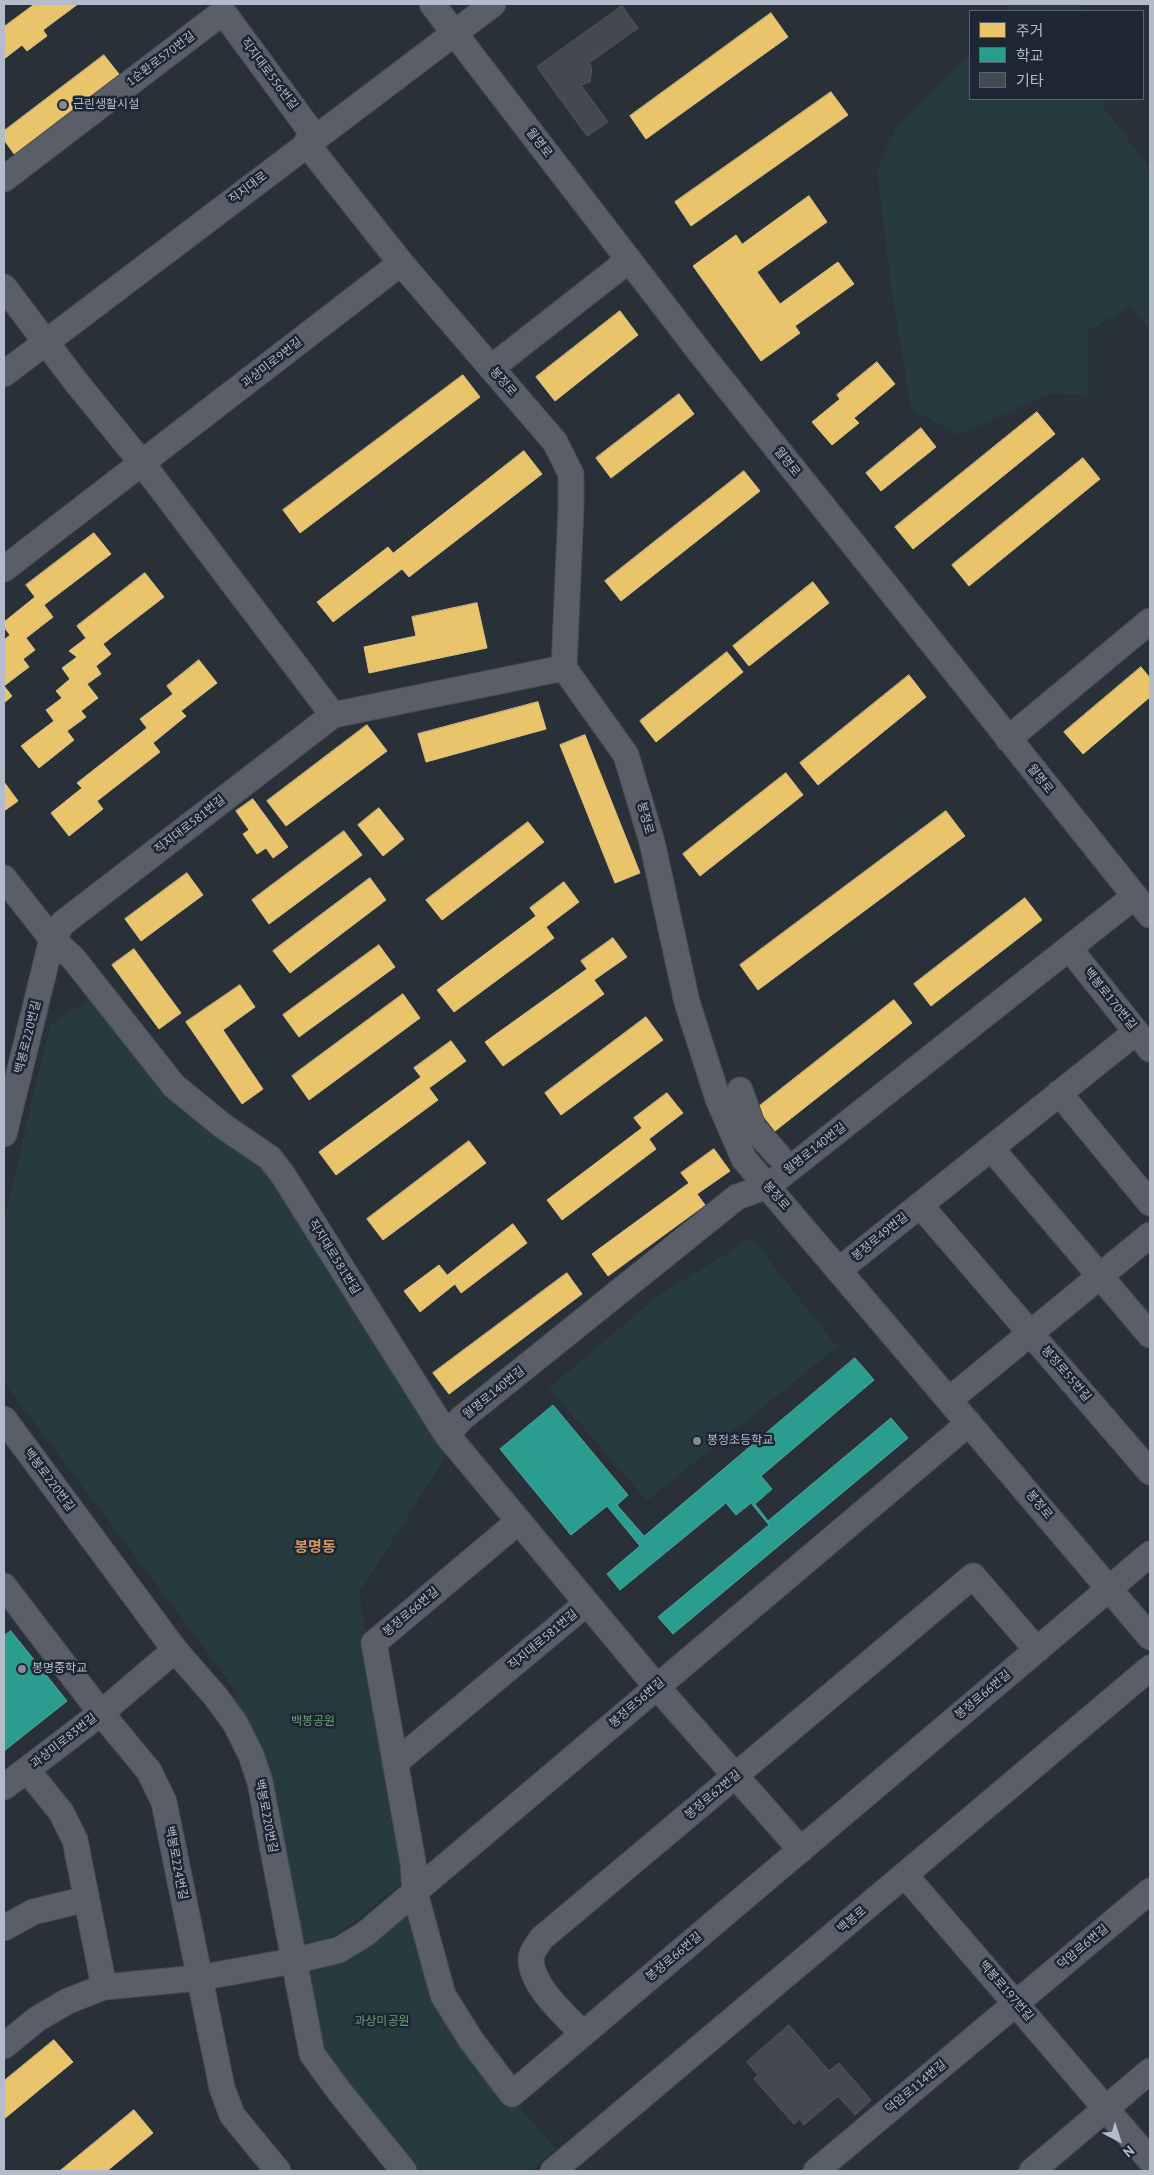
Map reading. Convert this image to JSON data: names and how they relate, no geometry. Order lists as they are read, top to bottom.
{
  "streets": {
    "street": [
      "1순환로570번길",
      "직지대로556번길",
      "월명로",
      "직지대로",
      "과상미로9번길",
      "봉정로",
      "직지대로581번길",
      "백봉로170번길",
      "백봉로220번길",
      "월명로140번길",
      "봉정로49번길",
      "봉정로55번길",
      "봉정로66번길",
      "봉정로56번길",
      "과상미로83번길",
      "봉정로62번길",
      "백봉로224번길",
      "백봉로",
      "덕암로6번길",
      "백봉로197번길",
      "덕암로114번길"
    ]
  },
  "crossings": [
    ["1순환로570번길", "직지대로556번길"],
    ["직지대로556번길", "직지대로"],
    ["직지대로556번길", "봉정로"],
    ["월명로", "직지대로"],
    ["월명로", "월명로140번길"],
    ["직지대로", "봉정로"],
    ["과상미로9번길", "봉정로"],
    ["봉정로", "월명로140번길"],
    ["봉정로", "봉정로49번길"],
    ["봉정로", "봉정로66번길"],
    ["봉정로", "봉정로56번길"],
    ["직지대로581번길", "백봉로220번길"],
    ["직지대로581번길", "월명로140번길"],
    ["직지대로581번길", "봉정로66번길"],
    ["직지대로581번길", "봉정로56번길"],
    ["직지대로581번길", "봉정로62번길"],
    ["백봉로170번길", "월명로140번길"],
    ["백봉로170번길", "봉정로49번길"],
    ["백봉로220번길", "봉정로56번길"],
    ["백봉로220번길", "과상미로83번길"],
    ["봉정로49번길", "봉정로55번길"],
    ["봉정로66번길", "봉정로56번길"],
    ["봉정로66번길", "봉정로62번길"],
    ["봉정로56번길", "과상미로83번길"],
    ["봉정로56번길", "백봉로224번길"],
    ["과상미로83번길", "백봉로224번길"],
    ["백봉로", "백봉로197번길"],
    ["덕암로6번길", "백봉로197번길"],
    ["덕암로6번길", "덕암로114번길"],
    ["백봉로197번길", "덕암로114번길"]
  ],
  "districts": ["봉명동"],
  "parks": ["백봉공원", "과상미공원"],
  "places": ["근린생활시설", "봉정초등학교", "봉명중학교"],
  "legend": ["주거", "학교", "기타"],
  "north": "bottom right"
}
